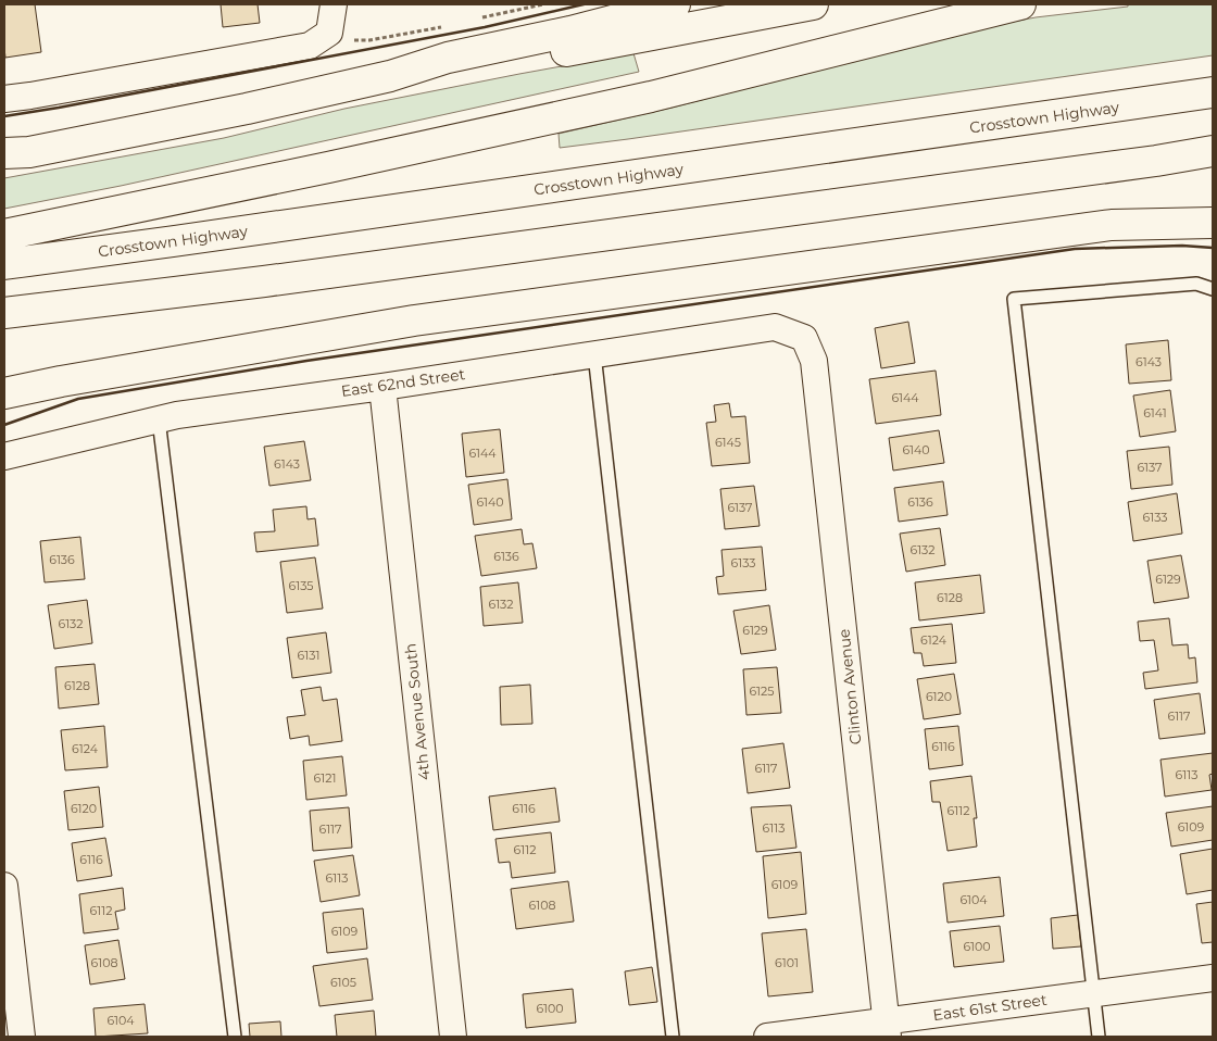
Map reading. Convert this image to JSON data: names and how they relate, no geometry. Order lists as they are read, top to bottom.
{
  "streets": {
    "highway": ["Crosstown Highway"],
    "street": [
      "East 62nd Street",
      "Clinton Avenue",
      "4th Avenue South",
      "East 61st Street"
    ]
  },
  "crossings": [
    ["East 62nd Street", "Clinton Avenue"],
    ["East 62nd Street", "4th Avenue South"],
    ["Clinton Avenue", "East 61st Street"]
  ],
  "house_numbers": [
    "6143",
    "6144",
    "6141",
    "6145",
    "6140",
    "6144",
    "6143",
    "6137",
    "6140",
    "6136",
    "6137",
    "6133",
    "6132",
    "6136",
    "6136",
    "6133",
    "6129",
    "6135",
    "6128",
    "6132",
    "6132",
    "6129",
    "6124",
    "6131",
    "6128",
    "6125",
    "6120",
    "6117",
    "6116",
    "6124",
    "6117",
    "6113",
    "6121",
    "6120",
    "6116",
    "6112",
    "6109",
    "6113",
    "6117",
    "6112",
    "6116",
    "6113",
    "6109",
    "6104",
    "6108",
    "6112",
    "6109",
    "6100",
    "6108",
    "6101",
    "6105",
    "6100",
    "6104"
  ]
}
